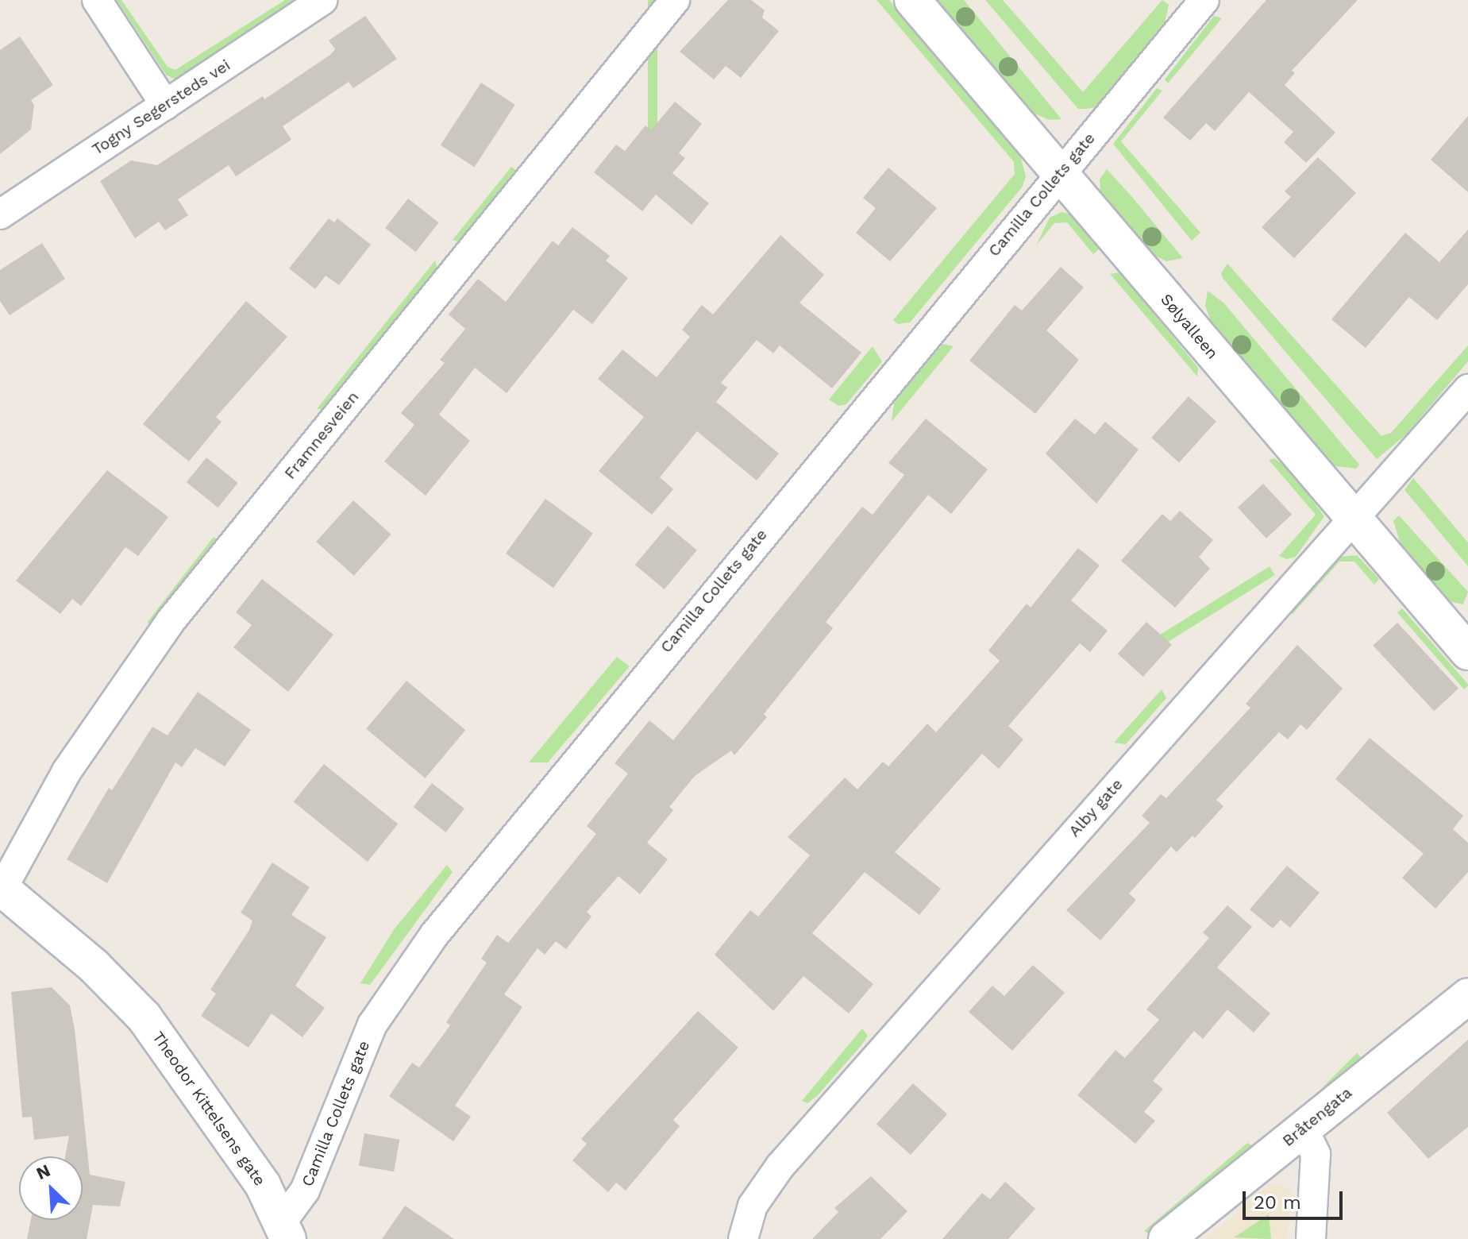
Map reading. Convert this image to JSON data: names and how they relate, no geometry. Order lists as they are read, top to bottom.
{
  "streets": {
    "street": [
      "Togny Segersteds vei",
      "Camilla Collets gate",
      "Sølyalleen",
      "Framnesveien",
      "Alby gate",
      "Theodor Kittelsens gate",
      "Bråtengata"
    ]
  },
  "crossings": [
    ["Camilla Collets gate", "Sølyalleen"],
    ["Camilla Collets gate", "Theodor Kittelsens gate"],
    ["Sølyalleen", "Alby gate"],
    ["Framnesveien", "Theodor Kittelsens gate"]
  ],
  "scale_bar": "20 m",
  "north": "top left"
}
